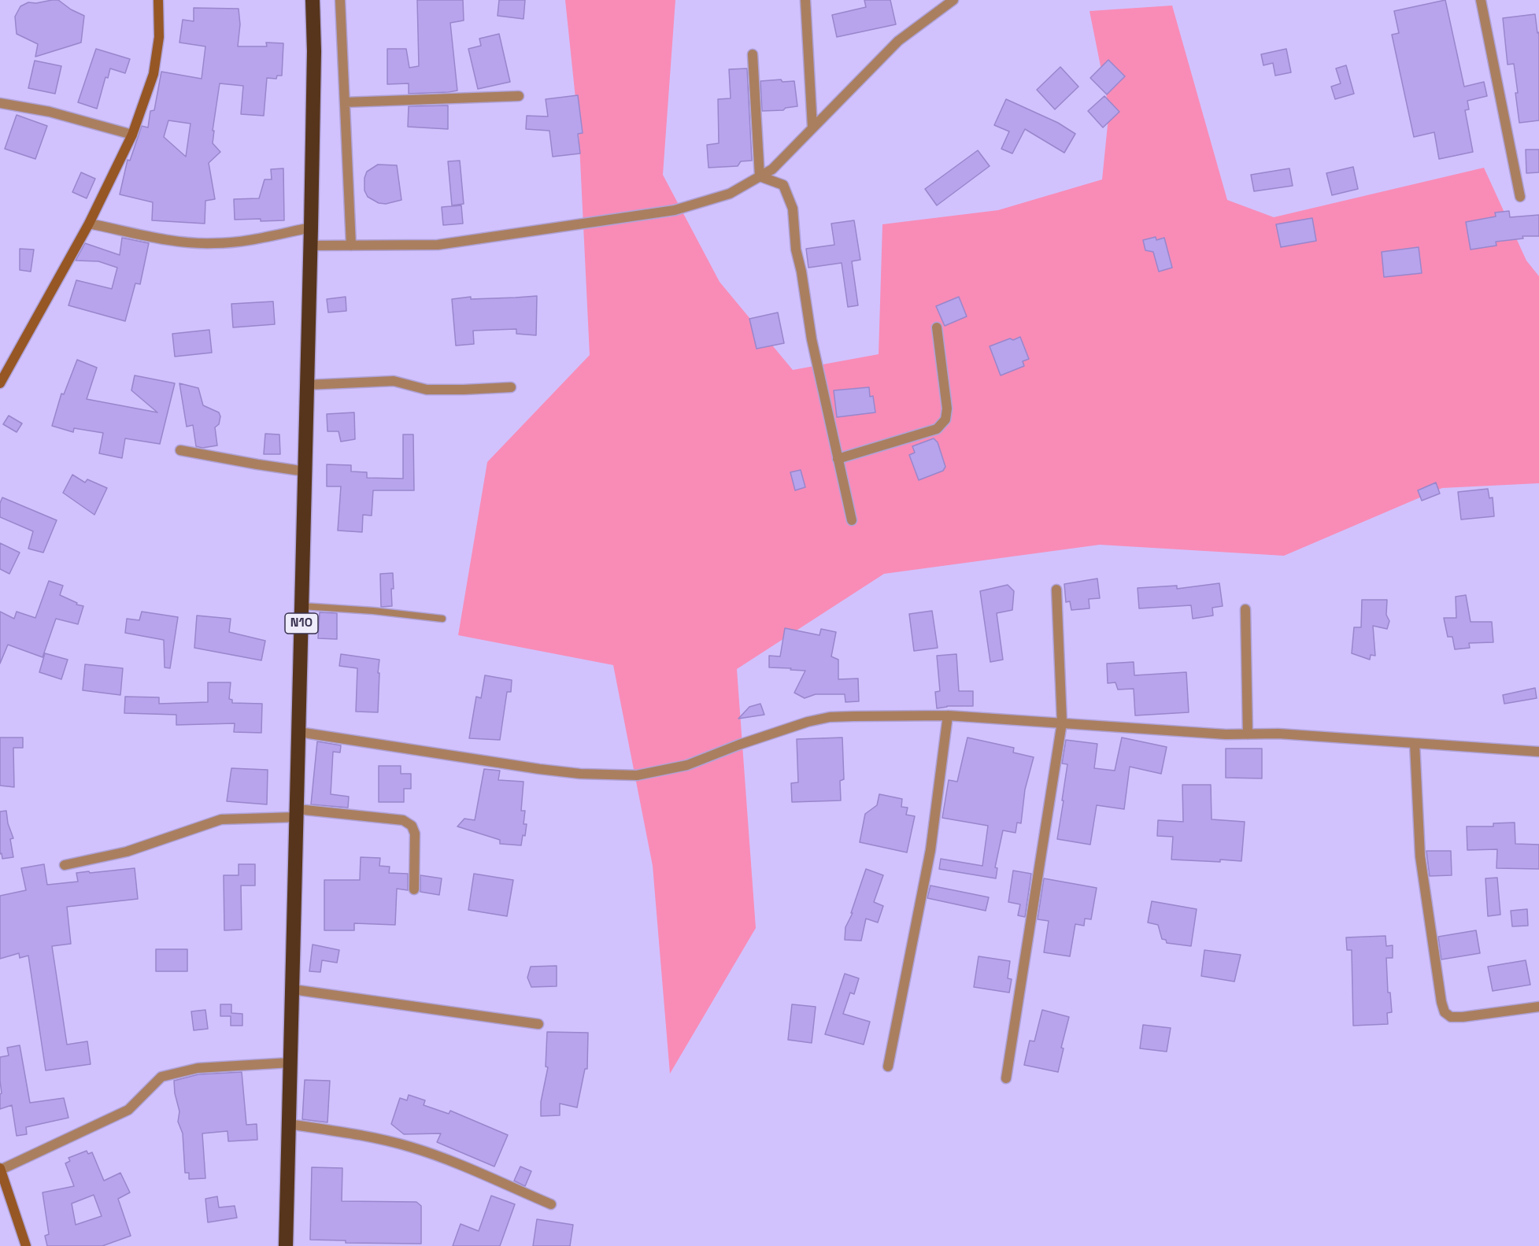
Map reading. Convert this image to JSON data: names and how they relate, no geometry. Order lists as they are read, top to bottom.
{
  "streets": {
    "highway": ["N10"]
  }
}
